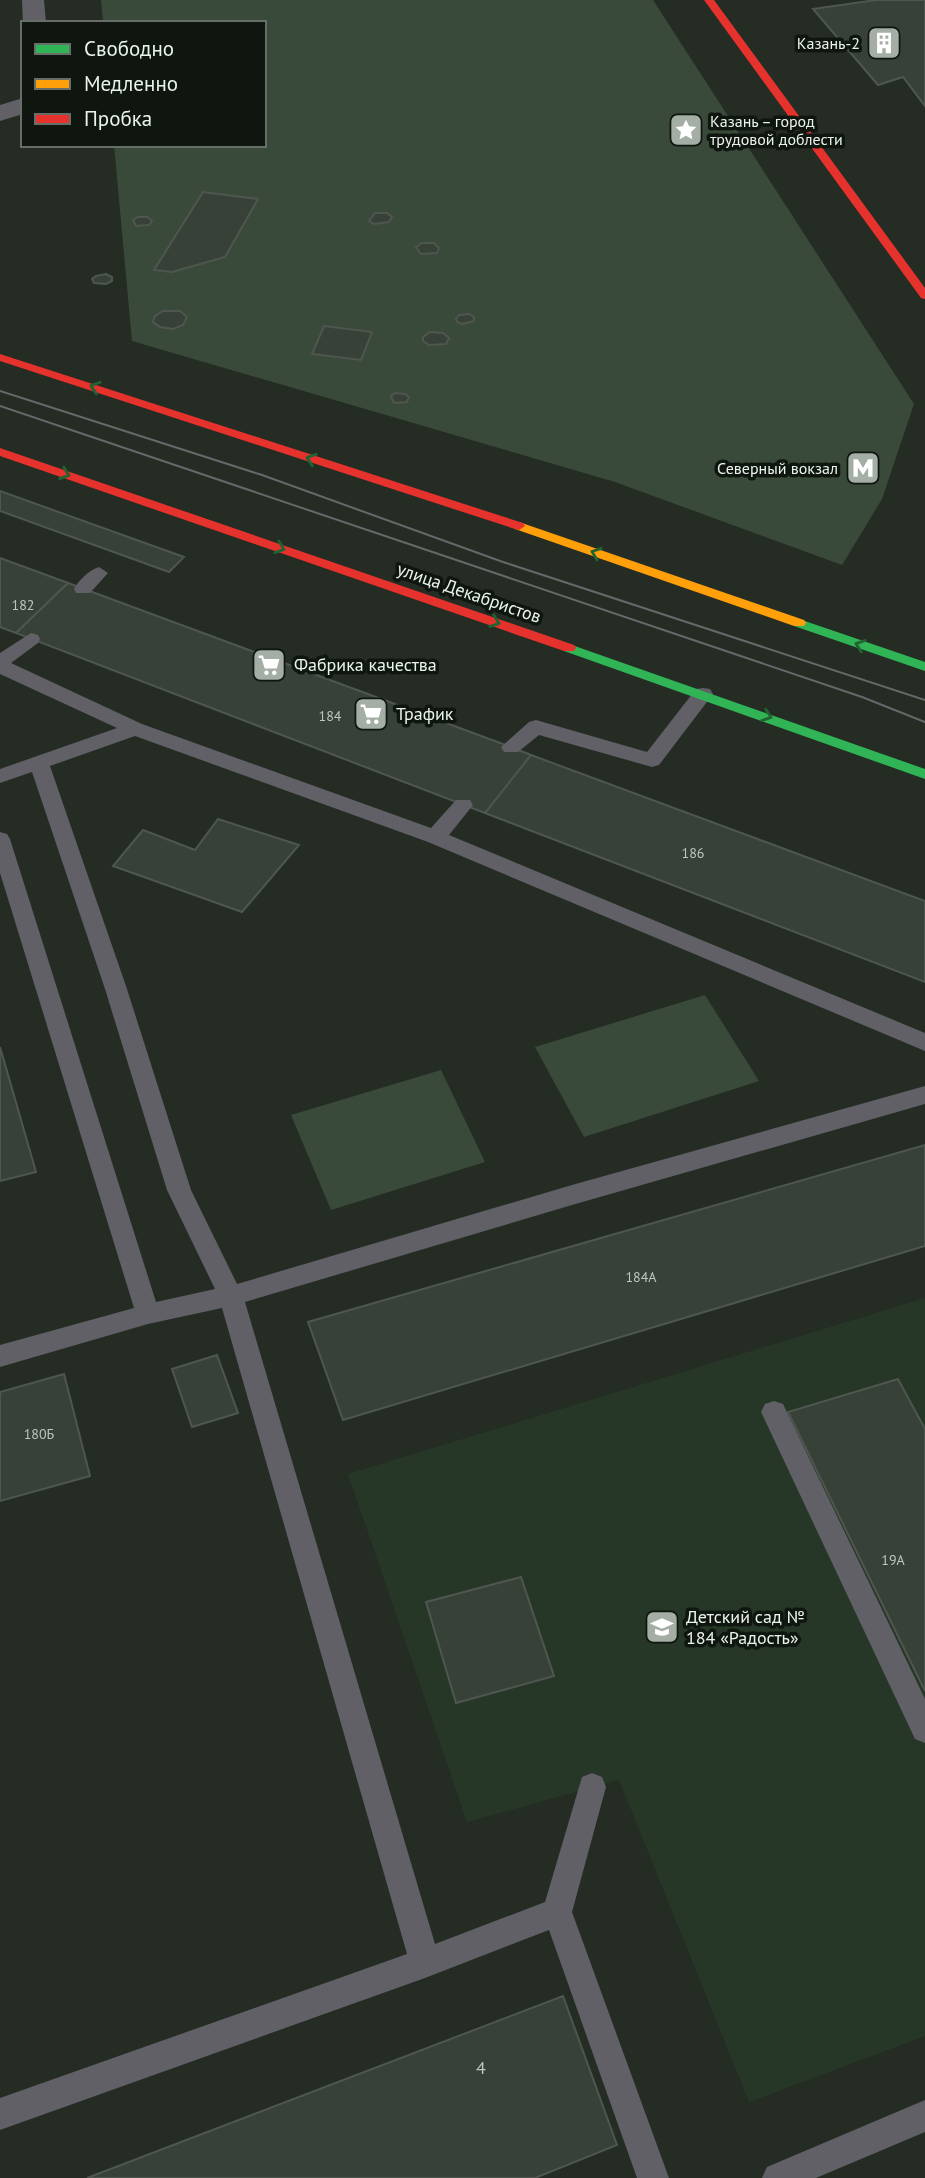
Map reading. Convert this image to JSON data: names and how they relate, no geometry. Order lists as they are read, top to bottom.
{
  "streets": {
    "main road": ["улица Декабристов"]
  },
  "places": {
    "building": ["Казань-2"],
    "place": ["Казань – город трудовой доблести"],
    "metro station": ["Северный вокзал"],
    "supermarket": ["Фабрика качества", "Трафик"],
    "school or university": ["Детский сад № 184 «Радость»"]
  },
  "house_numbers": [
    "182",
    "184",
    "186",
    "184А",
    "180Б",
    "19А",
    "4"
  ],
  "legend": ["Свободно", "Медленно", "Пробка"]
}
